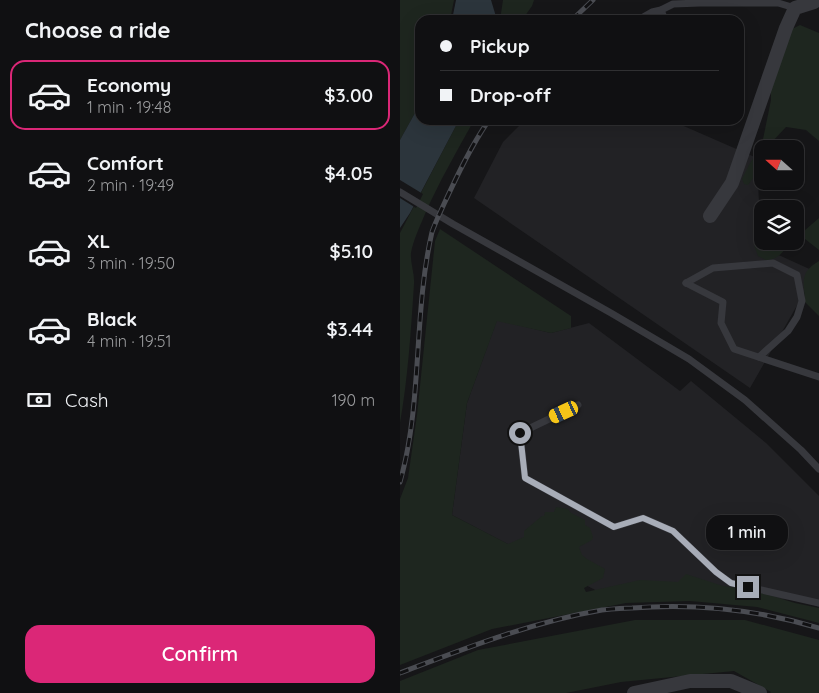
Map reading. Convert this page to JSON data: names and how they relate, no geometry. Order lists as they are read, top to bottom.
{
  "north": "left",
  "page": {
    "heading": "Choose a ride",
    "banner": ["Pickup", "Drop-off"],
    "list": [
      {
        "name": "Economy",
        "note": "1 min · 19:48",
        "value": "$3.00"
      },
      {
        "name": "Comfort",
        "note": "2 min · 19:49",
        "value": "$4.05"
      },
      {
        "name": "XL",
        "note": "3 min · 19:50",
        "value": "$5.10"
      },
      {
        "name": "Black",
        "note": "4 min · 19:51",
        "value": "$3.44"
      }
    ],
    "pay": ["Cash", "190 m"],
    "bubble": "1 min",
    "buttons": "Confirm"
  }
}
